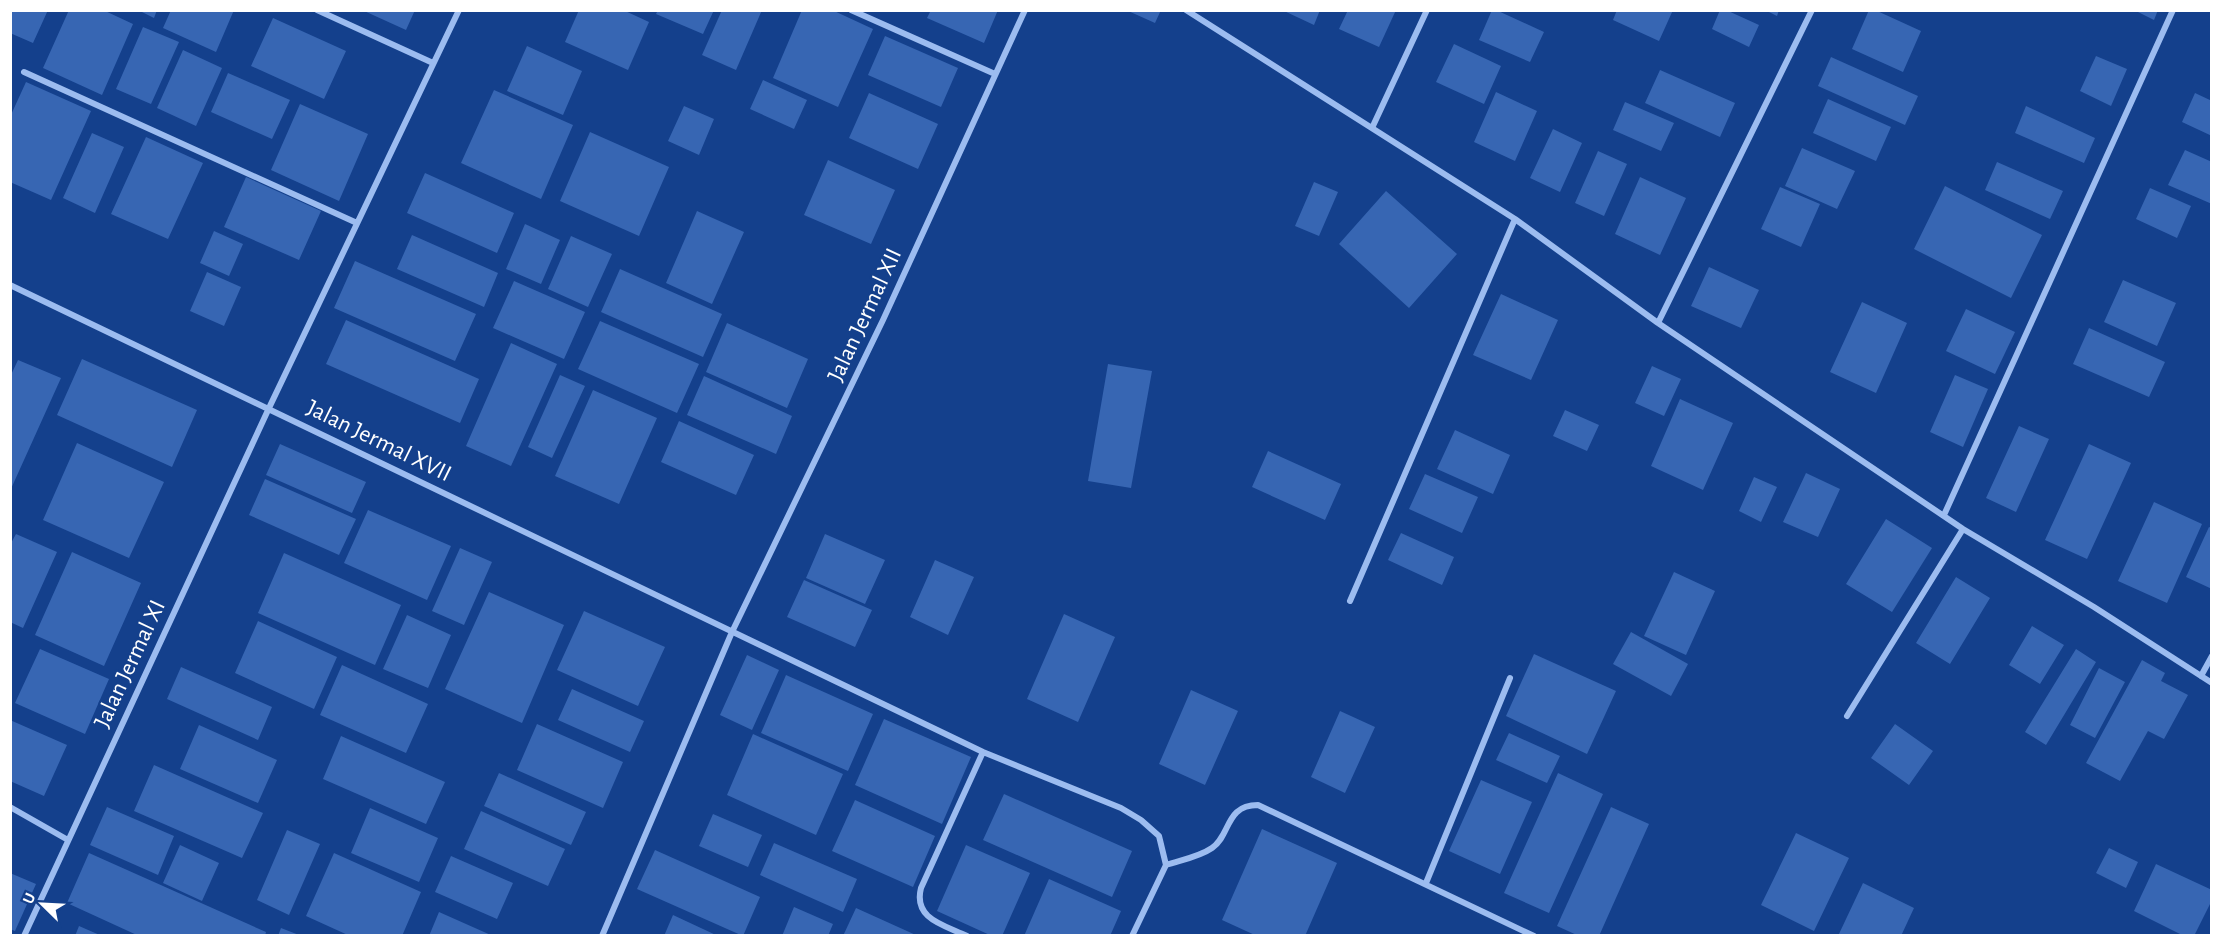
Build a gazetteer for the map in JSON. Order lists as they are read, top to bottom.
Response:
{
  "streets": {
    "street": ["Jalan Jermal XII", "Jalan Jermal XVII", "Jalan Jermal XI"]
  },
  "crossings": [
    ["Jalan Jermal XII", "Jalan Jermal XVII"],
    ["Jalan Jermal XVII", "Jalan Jermal XI"]
  ],
  "north": "top left"
}
